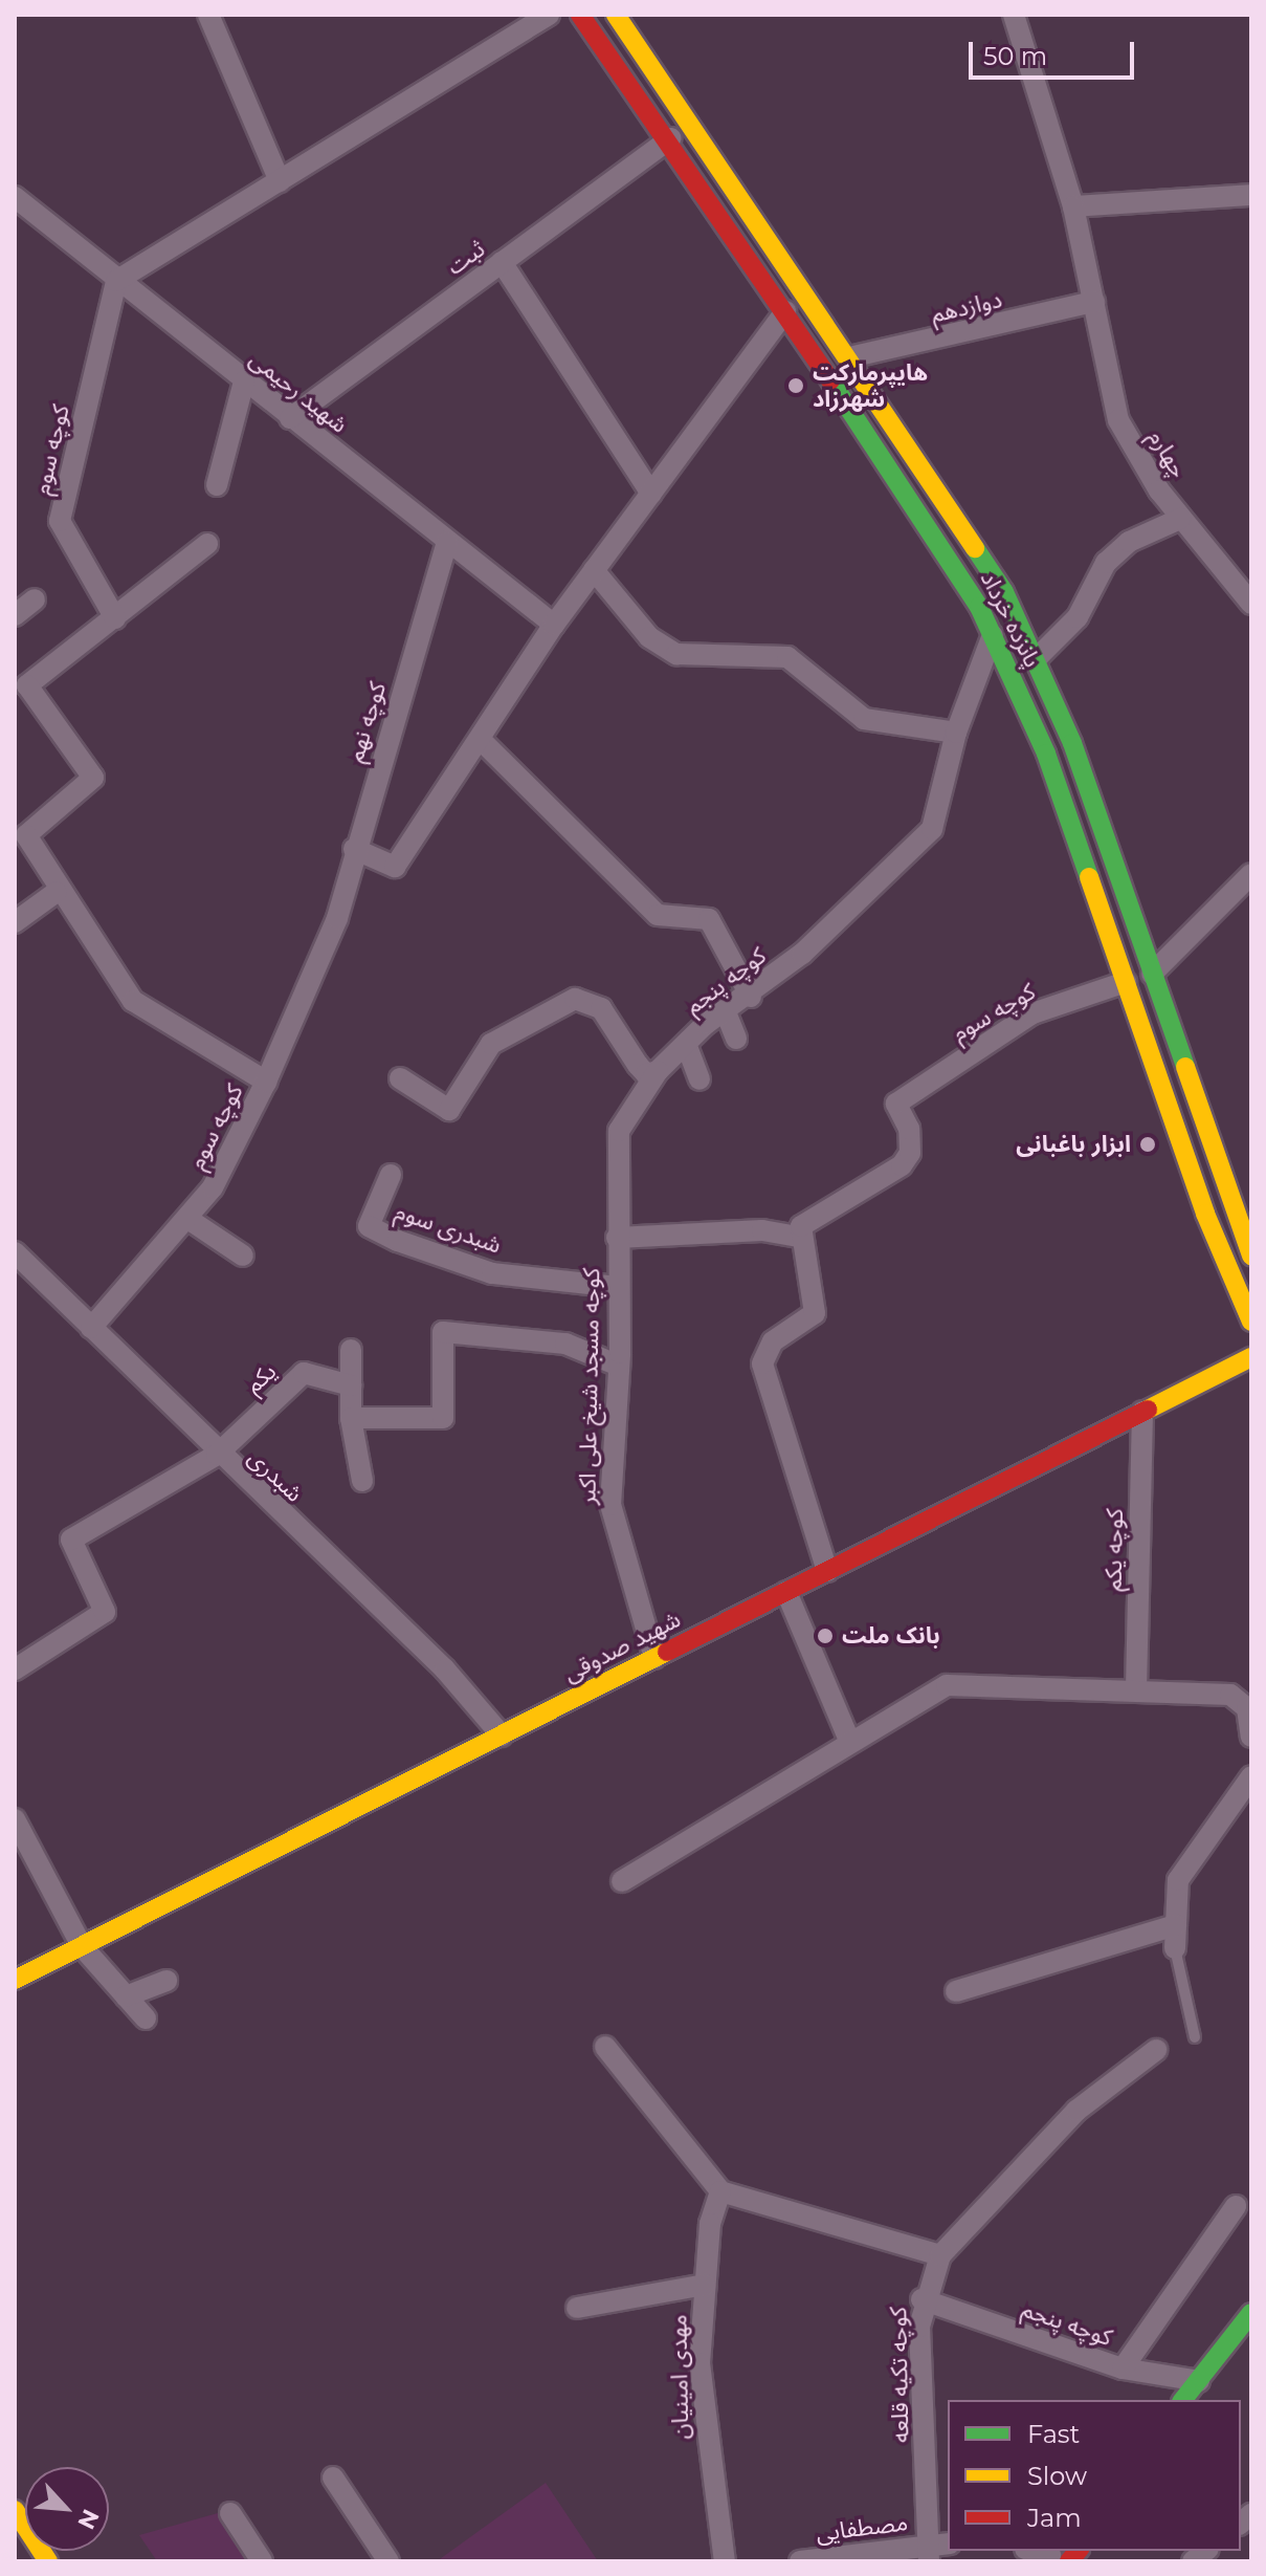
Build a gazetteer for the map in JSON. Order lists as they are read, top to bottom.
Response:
{
  "streets": {
    "main road": ["پانزده خرداد", "شهید صدوقی"],
    "street": [
      "ثبت",
      "دوازدهم",
      "شهید رحیمی",
      "کوچه سوم",
      "چهارم",
      "کوچه نهم",
      "کوچه پنجم",
      "شبدری سوم",
      "یکم",
      "کوچه مسجد شیخ علی اکبر",
      "شبدری",
      "کوچه یکم",
      "کوچه تکیه قلعه",
      "مهدی امینیان",
      "مصطفایی"
    ]
  },
  "crossings": [
    ["ثبت", "شهید رحیمی"],
    ["ثبت", "پانزده خرداد"],
    ["دوازدهم", "چهارم"],
    ["دوازدهم", "پانزده خرداد"],
    ["شهید رحیمی", "کوچه سوم"],
    ["شهید رحیمی", "کوچه نهم"],
    ["کوچه سوم", "پانزده خرداد"],
    ["کوچه سوم", "کوچه نهم"],
    ["کوچه سوم", "شبدری"],
    ["پانزده خرداد", "کوچه پنجم"],
    ["کوچه پنجم", "کوچه مسجد شیخ علی اکبر"],
    ["کوچه پنجم", "کوچه تکیه قلعه"],
    ["شبدری سوم", "کوچه مسجد شیخ علی اکبر"],
    ["یکم", "شبدری"],
    ["کوچه مسجد شیخ علی اکبر", "شهید صدوقی"],
    ["شبدری", "شهید صدوقی"],
    ["کوچه یکم", "شهید صدوقی"],
    ["کوچه تکیه قلعه", "مصطفایی"]
  ],
  "places": ["هایپرمارکت شهرزاد", "ابزار باغبانی", "بانک ملت"],
  "legend": ["Fast", "Slow", "Jam"],
  "scale_bar": "50 m",
  "north": "bottom right"
}
